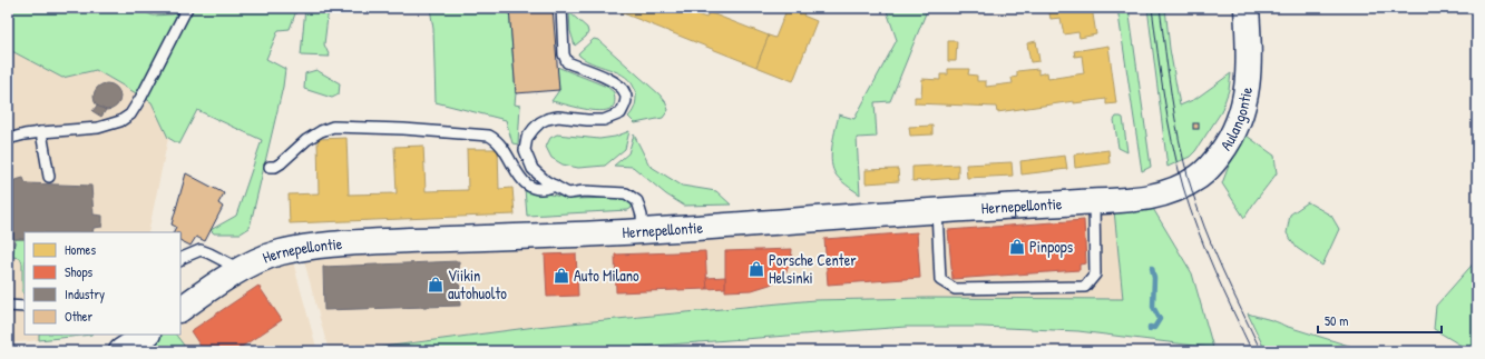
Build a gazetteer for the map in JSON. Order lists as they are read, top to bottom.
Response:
{
  "streets": {
    "street": ["Aulangontie", "Hernepellontie"]
  },
  "crossings": [
    ["Aulangontie", "Hernepellontie"]
  ],
  "places": {
    "shop": [
      "Pinpops",
      "Porsche Center Helsinki",
      "Auto Milano",
      "Viikin autohuolto"
    ]
  },
  "legend": [
    "Homes",
    "Shops",
    "Industry",
    "Other"
  ],
  "scale_bar": "50 m"
}
